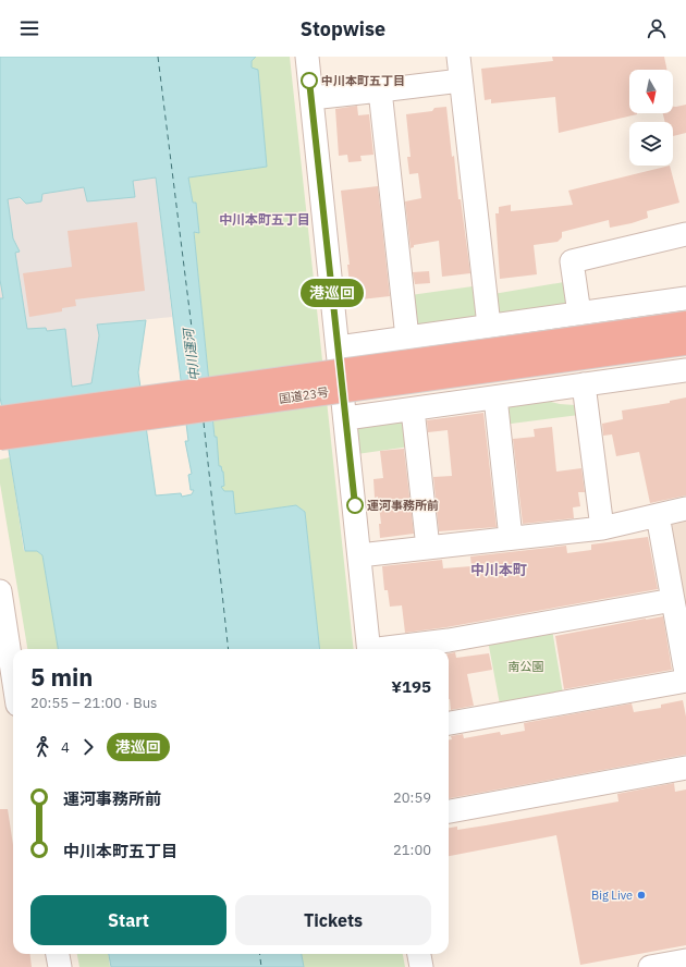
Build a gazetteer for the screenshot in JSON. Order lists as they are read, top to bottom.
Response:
{
  "streets": {
    "highway": ["国道23号"]
  },
  "districts": ["中川本町五丁目", "中川本町"],
  "water": ["中川運河"],
  "parks": ["南公園"],
  "places": ["中川本町五丁目", "運河事務所前", "Big Live"],
  "lines": ["bus line 港巡回"],
  "north": "bottom",
  "page": {
    "header": "Stopwise",
    "on_map": "港巡回",
    "heading": ["5 min", "20:55 – 21:00 · Bus", "¥195"],
    "legs": ["4", "港巡回"],
    "list": [
      {
        "name": "運河事務所前",
        "value": "20:59"
      },
      {
        "name": "中川本町五丁目",
        "value": "21:00"
      }
    ],
    "buttons": ["Start", "Tickets"]
  }
}
